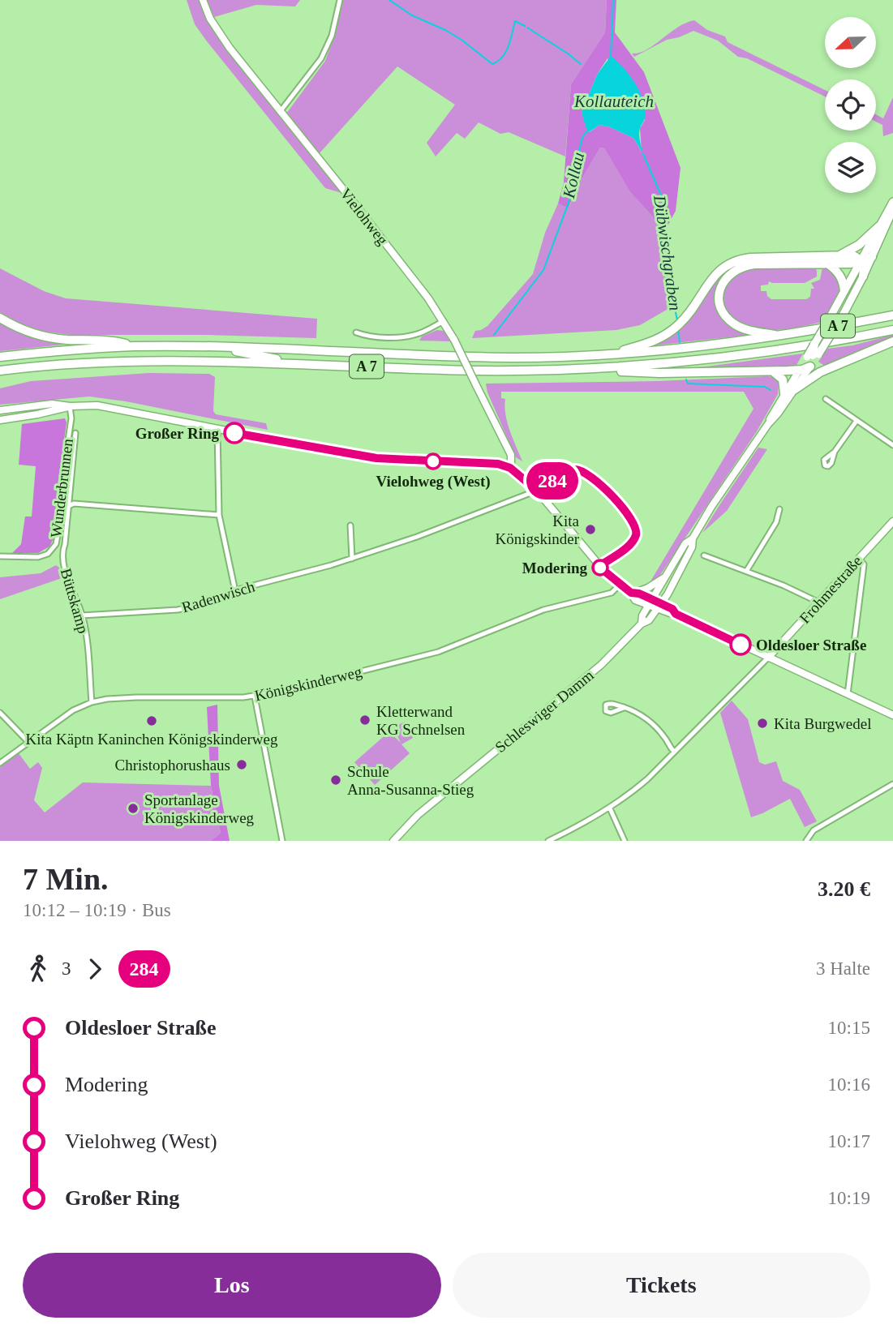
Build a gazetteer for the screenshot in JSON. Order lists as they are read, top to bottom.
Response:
{
  "streets": {
    "highway": ["A 7"],
    "main road": ["Vielohweg", "Frohmestraße", "Schleswiger Damm"],
    "street": [
      "Wunderbrunnen",
      "Radenwisch",
      "Büttskamp",
      "Königskinderweg"
    ]
  },
  "crossings": [
    ["A 7", "Schleswiger Damm"],
    ["Radenwisch", "Büttskamp"],
    ["Büttskamp", "Königskinderweg"]
  ],
  "water": ["Kollauteich", "Kollau", "Dübwischgraben"],
  "places": [
    "Großer Ring",
    "Vielohweg (West)",
    "Kita Königskinder",
    "Modering",
    "Oldesloer Straße",
    "Kletterwand KG Schnelsen",
    "Kita Käptn Kaninchen Königskinderweg",
    "Kita Burgwedel",
    "Christophorushaus",
    "Schule Anna-Susanna-Stieg",
    "Sportanlage Königskinderweg"
  ],
  "lines": ["bus line 284"],
  "north": "left",
  "page": {
    "on_map": "284",
    "heading": ["7 Min.", "10:12 – 10:19 · Bus", "3.20 €"],
    "legs": ["3", "284", "3 Halte"],
    "list": [
      {
        "name": "Oldesloer Straße",
        "value": "10:15"
      },
      {
        "name": "Modering",
        "value": "10:16"
      },
      {
        "name": "Vielohweg (West)",
        "value": "10:17"
      },
      {
        "name": "Großer Ring",
        "value": "10:19"
      }
    ],
    "buttons": ["Los", "Tickets"]
  }
}
